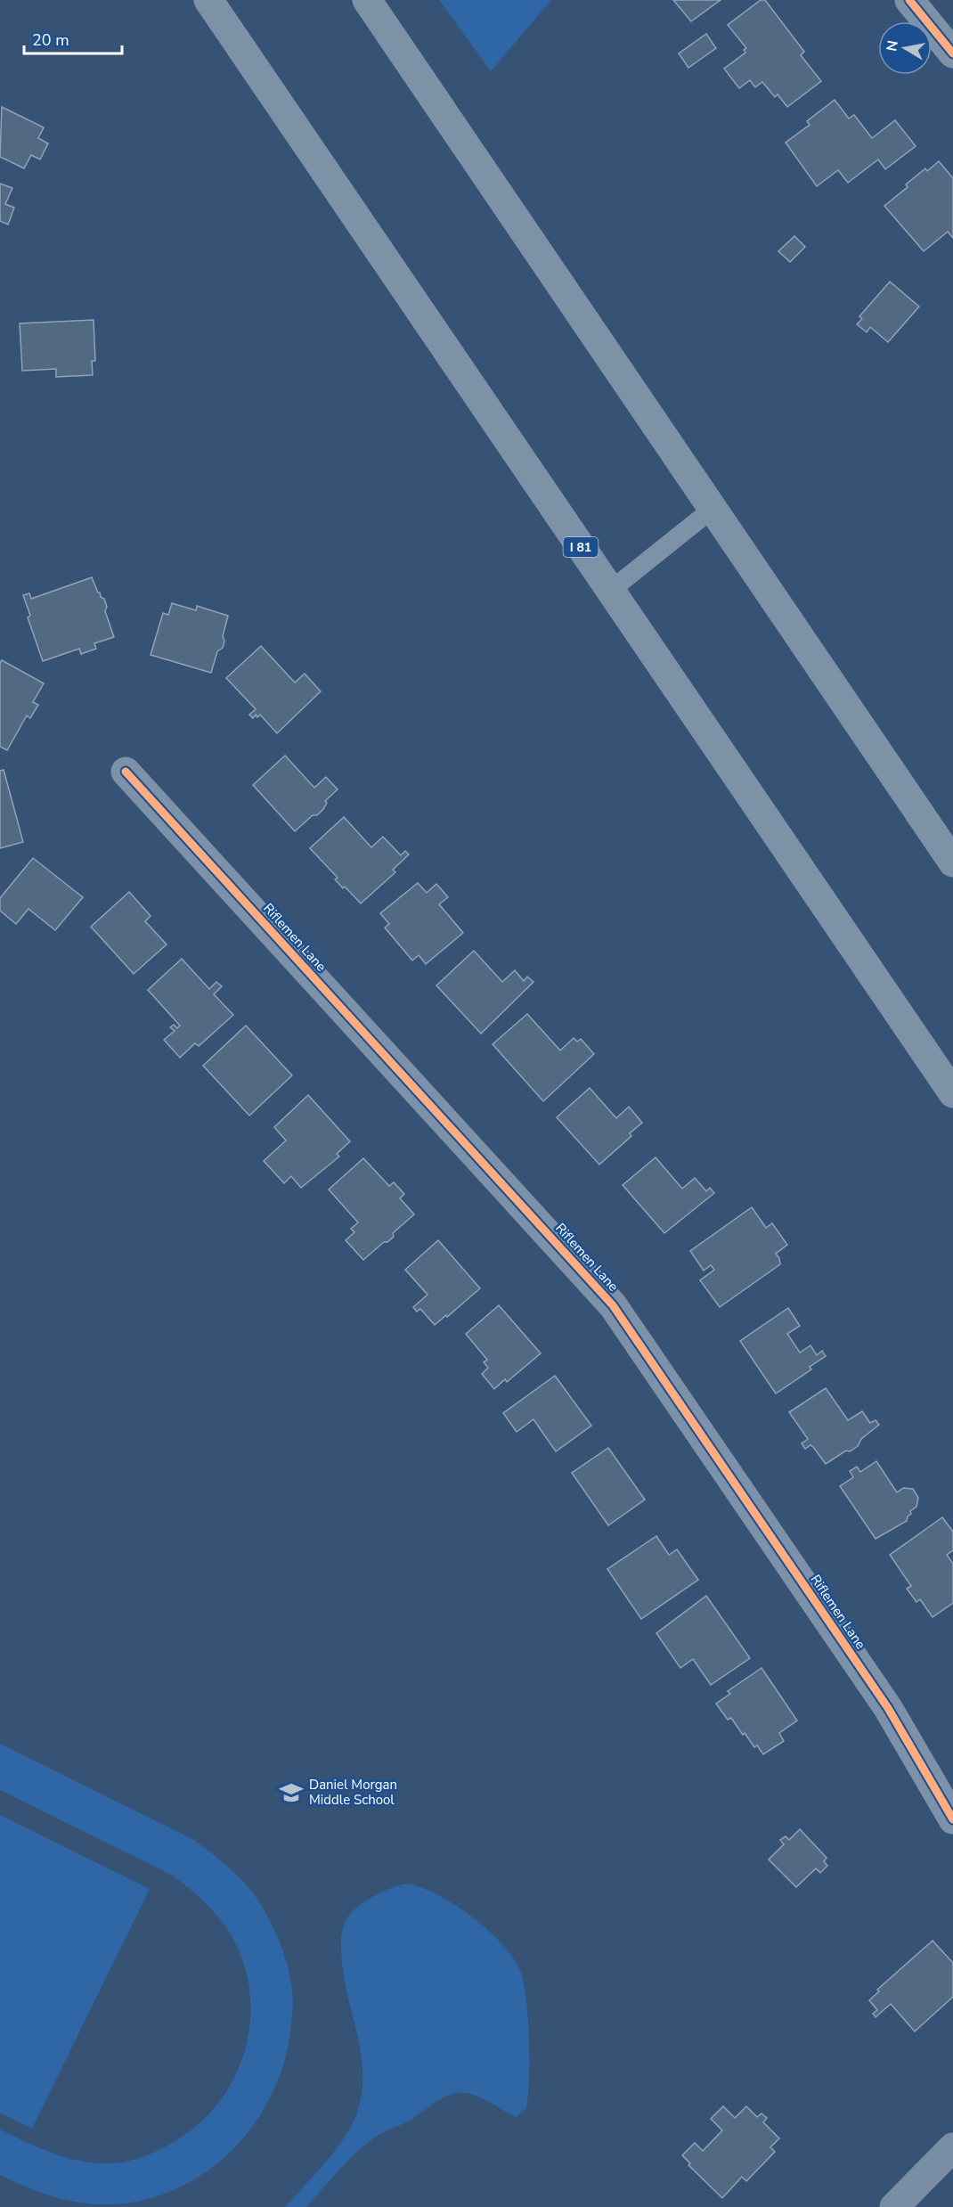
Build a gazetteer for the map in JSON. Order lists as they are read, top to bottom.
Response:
{
  "streets": {
    "highway": ["I 81"],
    "street": ["Riflemen Lane"]
  },
  "places": {
    "school or university": ["Daniel Morgan Middle School"]
  },
  "scale_bar": "20 m",
  "north": "left"
}
